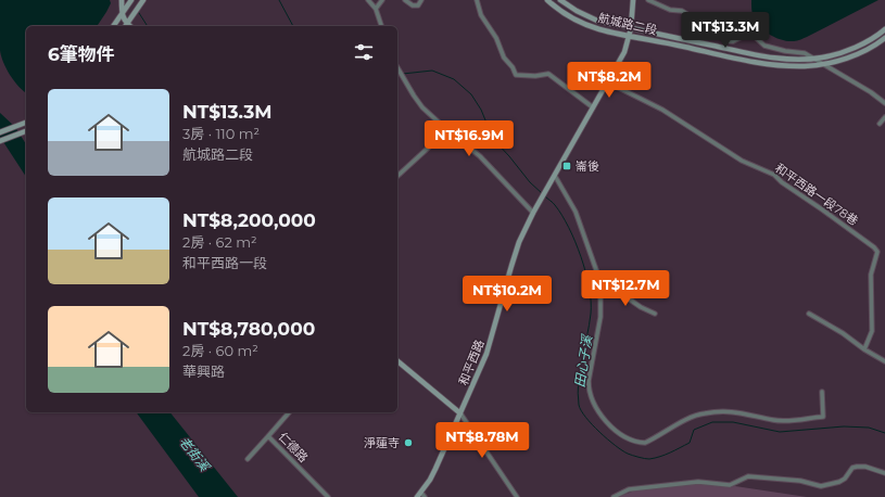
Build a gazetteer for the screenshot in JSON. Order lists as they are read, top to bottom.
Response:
{
  "streets": {
    "street": [
      "航城路二段",
      "和平西路一段78巷",
      "和平西路",
      "仁德路"
    ]
  },
  "crossings": [
    ["航城路二段", "和平西路"],
    ["和平西路一段78巷", "和平西路"]
  ],
  "water": ["田心子溪", "老街溪"],
  "places": {
    "transit": ["崙後"],
    "other": ["淨蓮寺"]
  },
  "page": {
    "price": [
      "NT$13.3M",
      "NT$8.2M",
      "NT$16.9M",
      "NT$12.7M",
      "NT$10.2M",
      "NT$8.78M"
    ],
    "heading": "6筆物件",
    "list": [
      {
        "name": "NT$13.3M",
        "note": "3房 · 110 m² · 航城路二段"
      },
      {
        "name": "NT$8,200,000",
        "note": "2房 · 62 m² · 和平西路一段"
      },
      {
        "name": "NT$8,780,000",
        "note": "2房 · 60 m² · 華興路"
      }
    ]
  }
}
